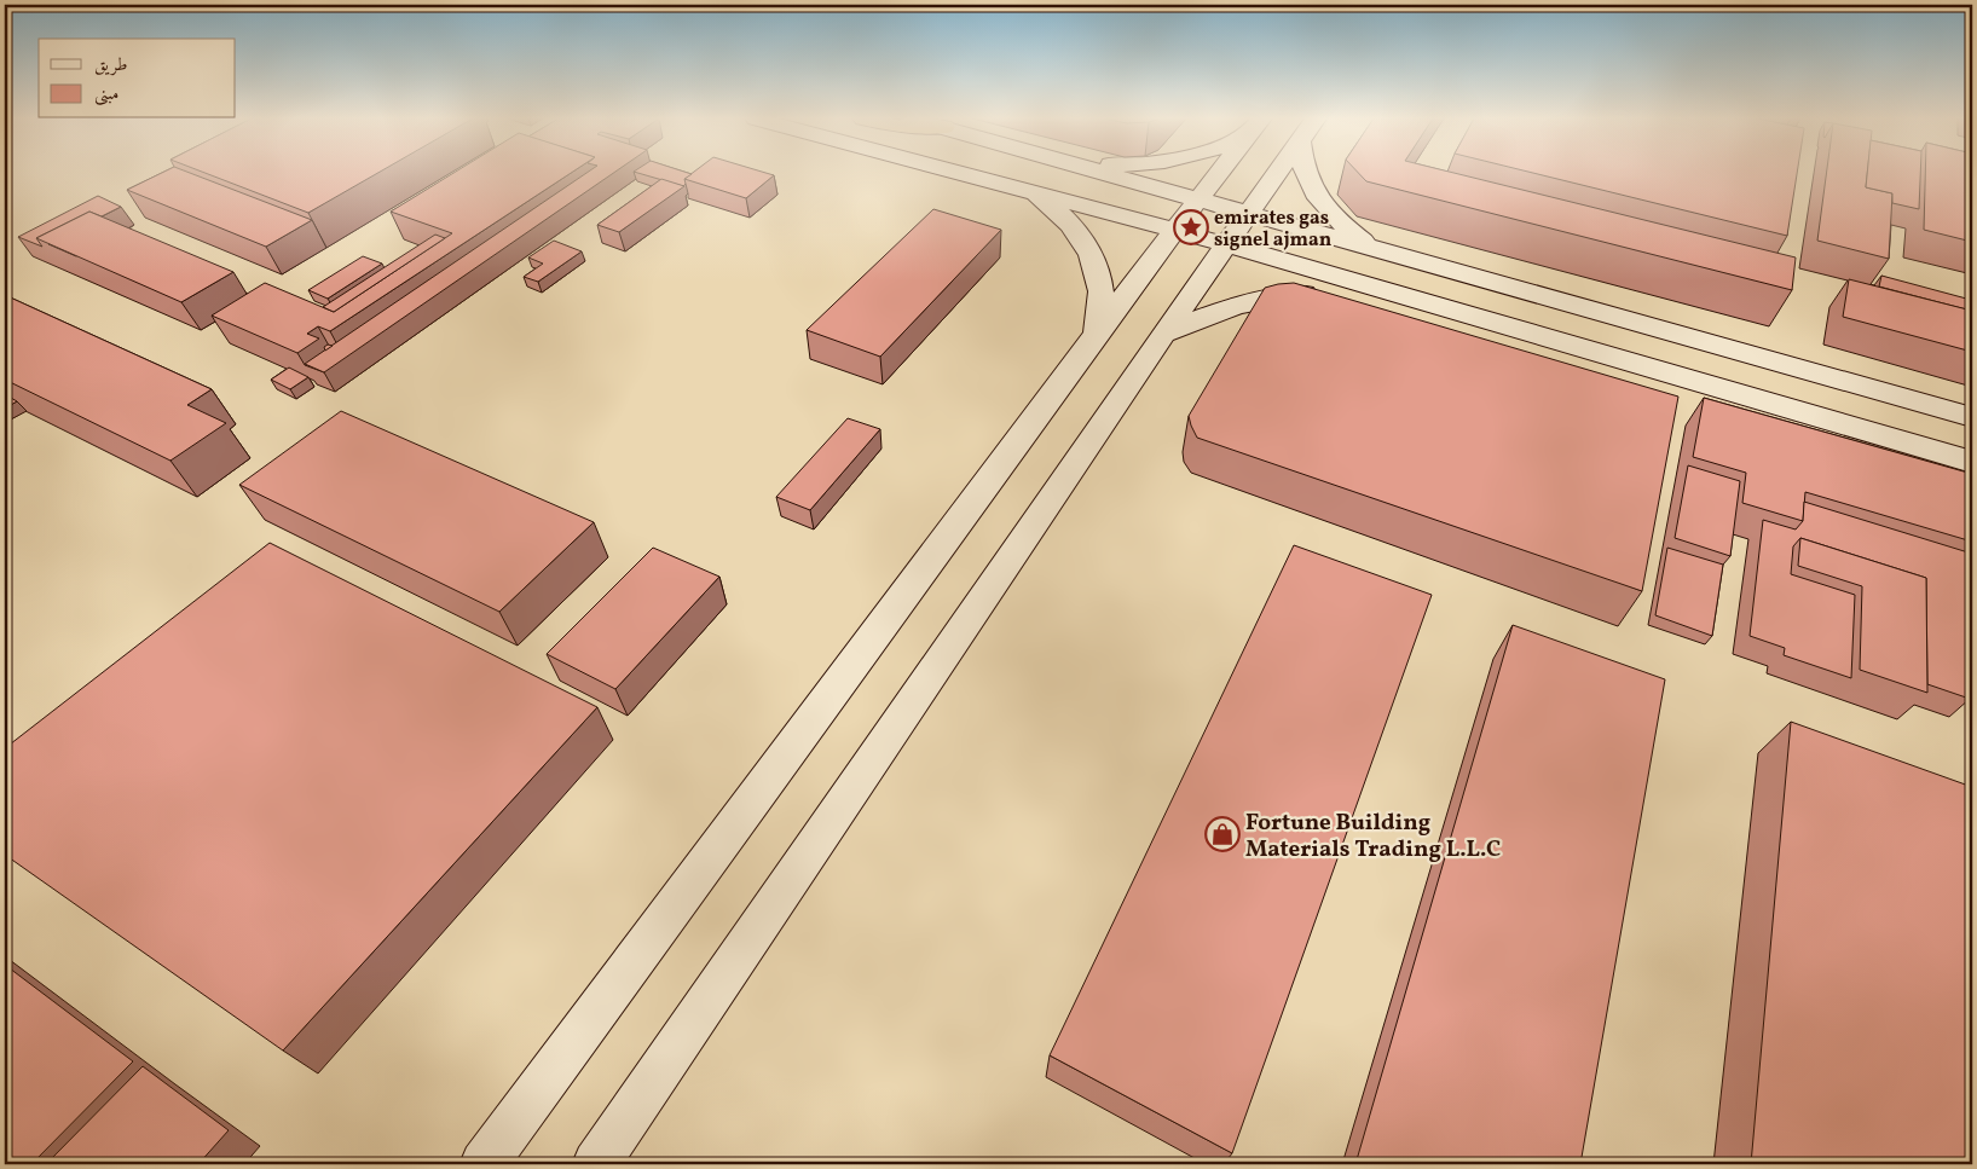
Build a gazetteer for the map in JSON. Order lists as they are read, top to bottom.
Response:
{
  "places": {
    "place": ["emirates gas signel ajman"],
    "shop": ["Fortune Building Materials Trading L.L.C"]
  },
  "legend": ["طريق", "مبنى"]
}
